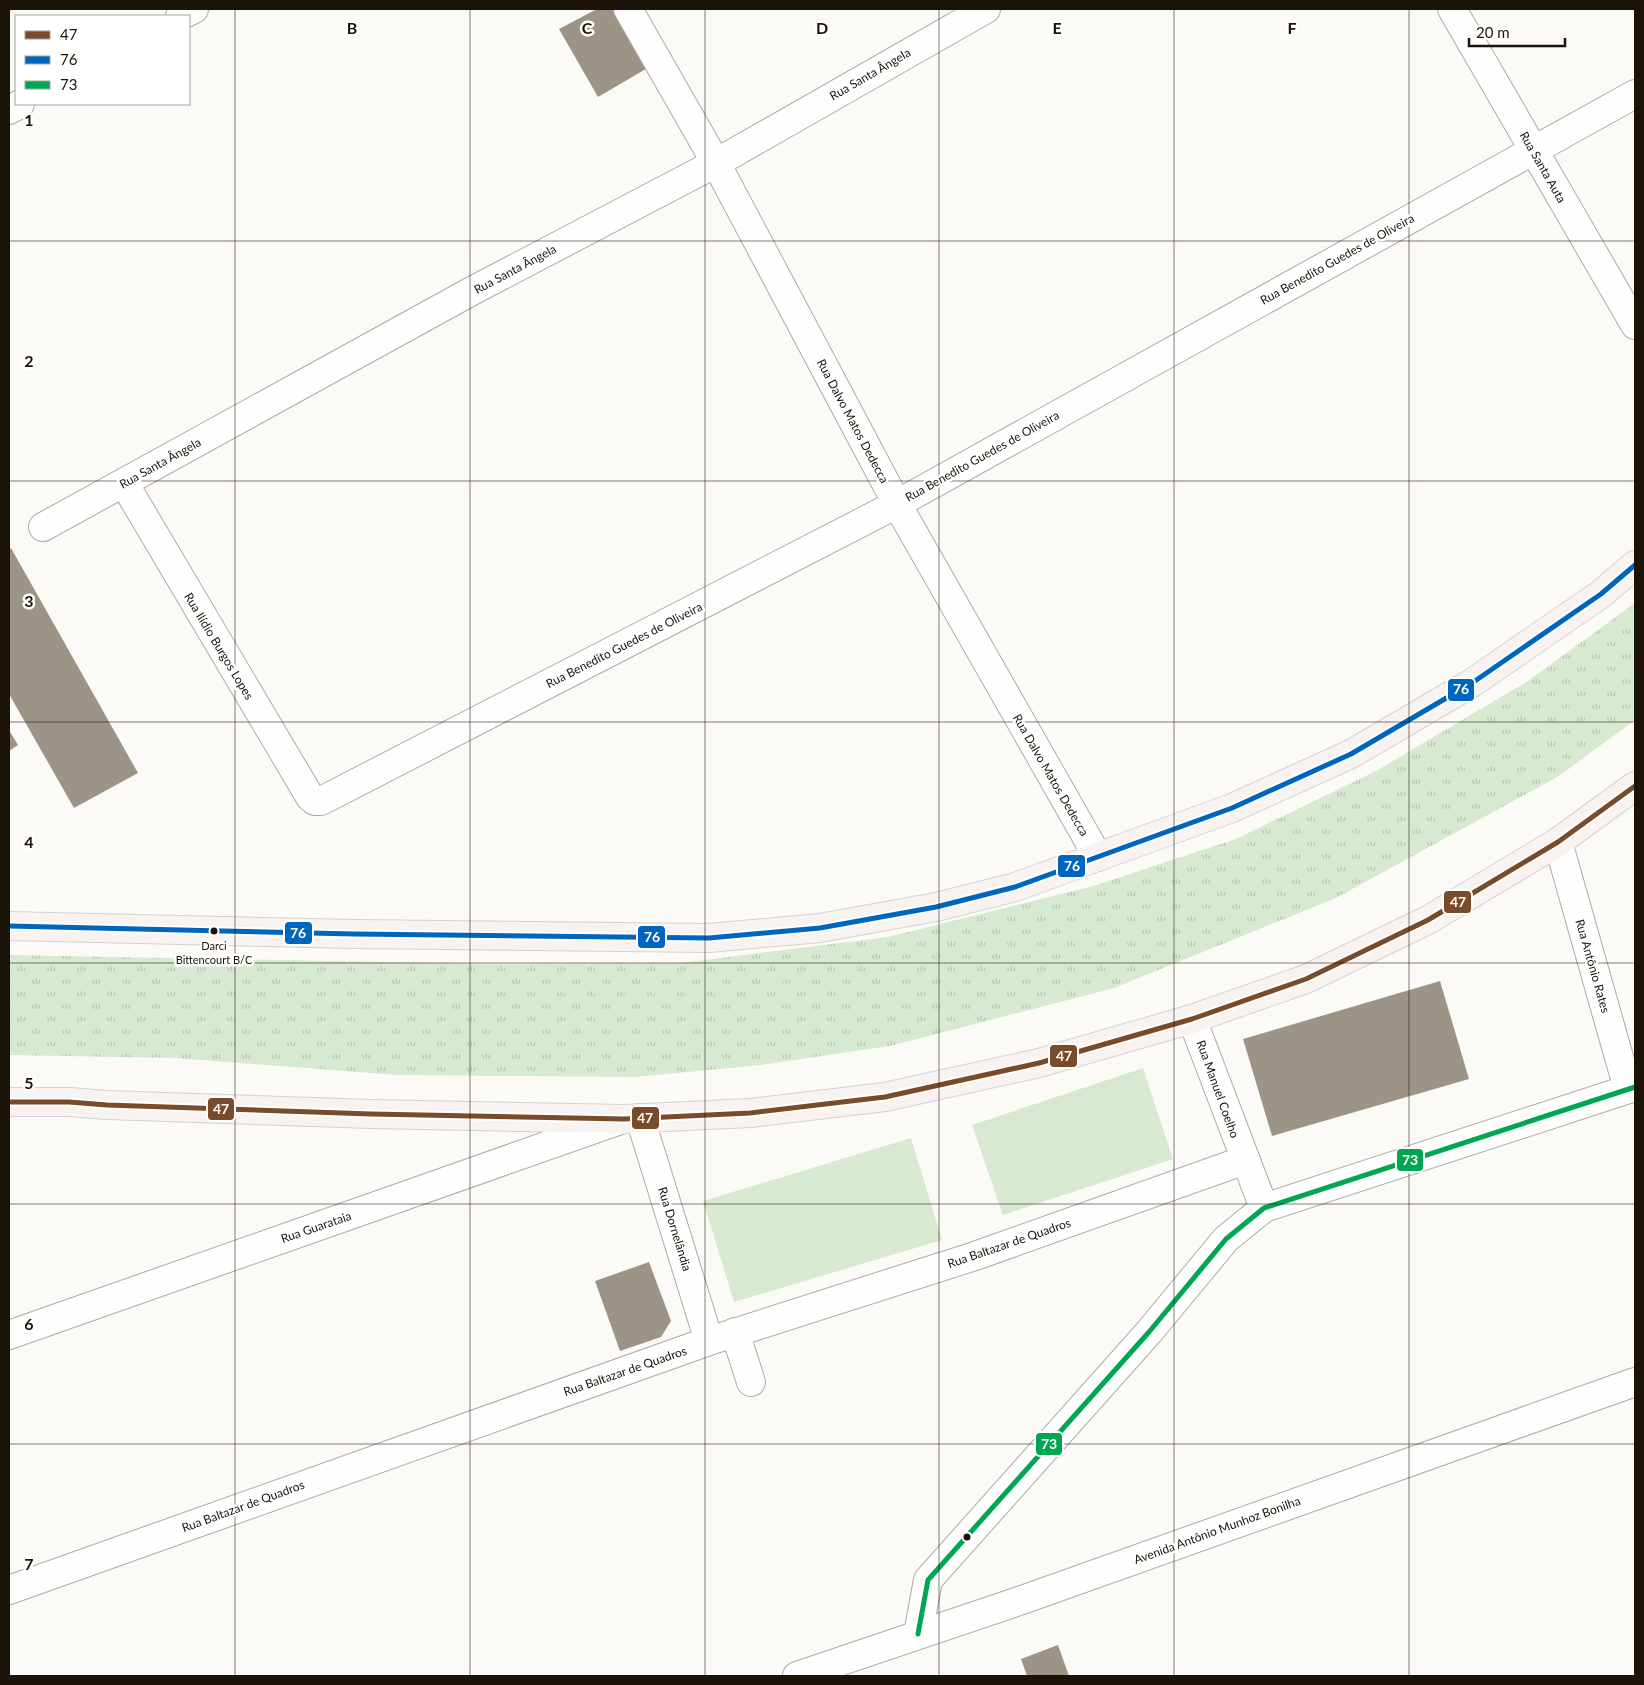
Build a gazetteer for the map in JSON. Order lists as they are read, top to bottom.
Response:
{
  "streets": {
    "street": [
      "Rua Santa Ângela",
      "Rua Santa Auta",
      "Rua Benedito Guedes de Oliveira",
      "Rua Dalvo Matos Dedecca",
      "Rua Ilídio Burgos Lopes",
      "Rua Antônio Rates",
      "Rua Manuel Coelho",
      "Rua Guarataia",
      "Rua Dornelândia",
      "Rua Baltazar de Quadros",
      "Avenida Antônio Munhoz Bonilha"
    ]
  },
  "crossings": [
    ["Rua Santa Ângela", "Rua Dalvo Matos Dedecca"],
    ["Rua Santa Ângela", "Rua Ilídio Burgos Lopes"],
    ["Rua Santa Auta", "Rua Benedito Guedes de Oliveira"],
    ["Rua Benedito Guedes de Oliveira", "Rua Dalvo Matos Dedecca"],
    ["Rua Benedito Guedes de Oliveira", "Rua Ilídio Burgos Lopes"],
    ["Rua Manuel Coelho", "Rua Baltazar de Quadros"],
    ["Rua Guarataia", "Rua Dornelândia"],
    ["Rua Dornelândia", "Rua Baltazar de Quadros"]
  ],
  "places": ["Darci Bittencourt B/C"],
  "lines": ["transit line 76", "transit line 47", "transit line 73"],
  "legend": ["47", "76", "73"],
  "scale_bar": "20 m",
  "grid": {
    "columns": [
      "B",
      "C",
      "D",
      "E",
      "F"
    ],
    "rows": [
      "1",
      "2",
      "3",
      "4",
      "5",
      "6",
      "7"
    ]
  }
}
